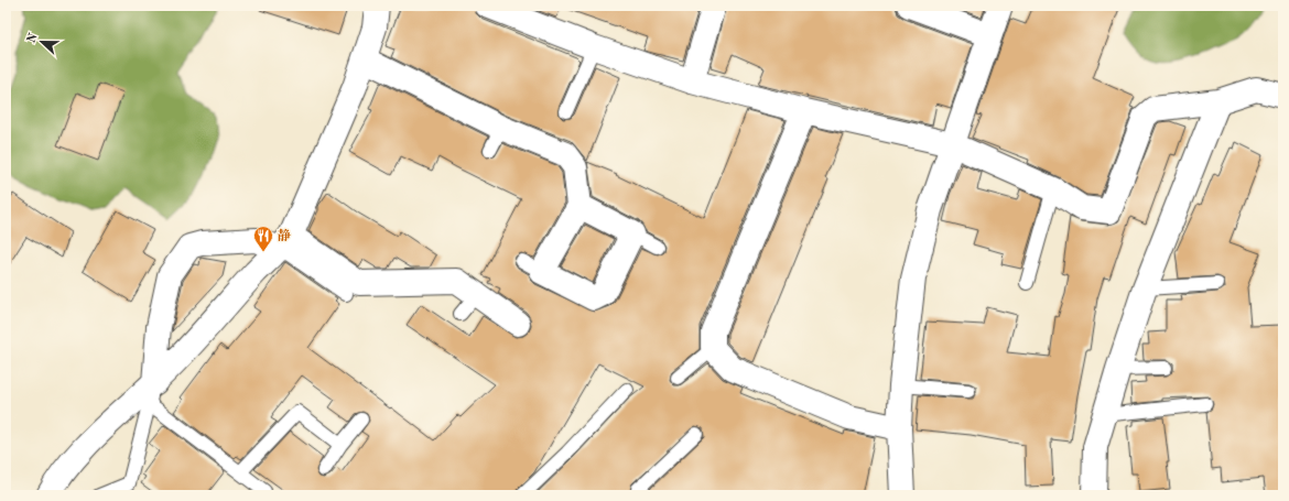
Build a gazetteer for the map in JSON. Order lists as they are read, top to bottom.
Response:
{
  "places": {
    "restaurant": ["静"]
  },
  "north": "left"
}
